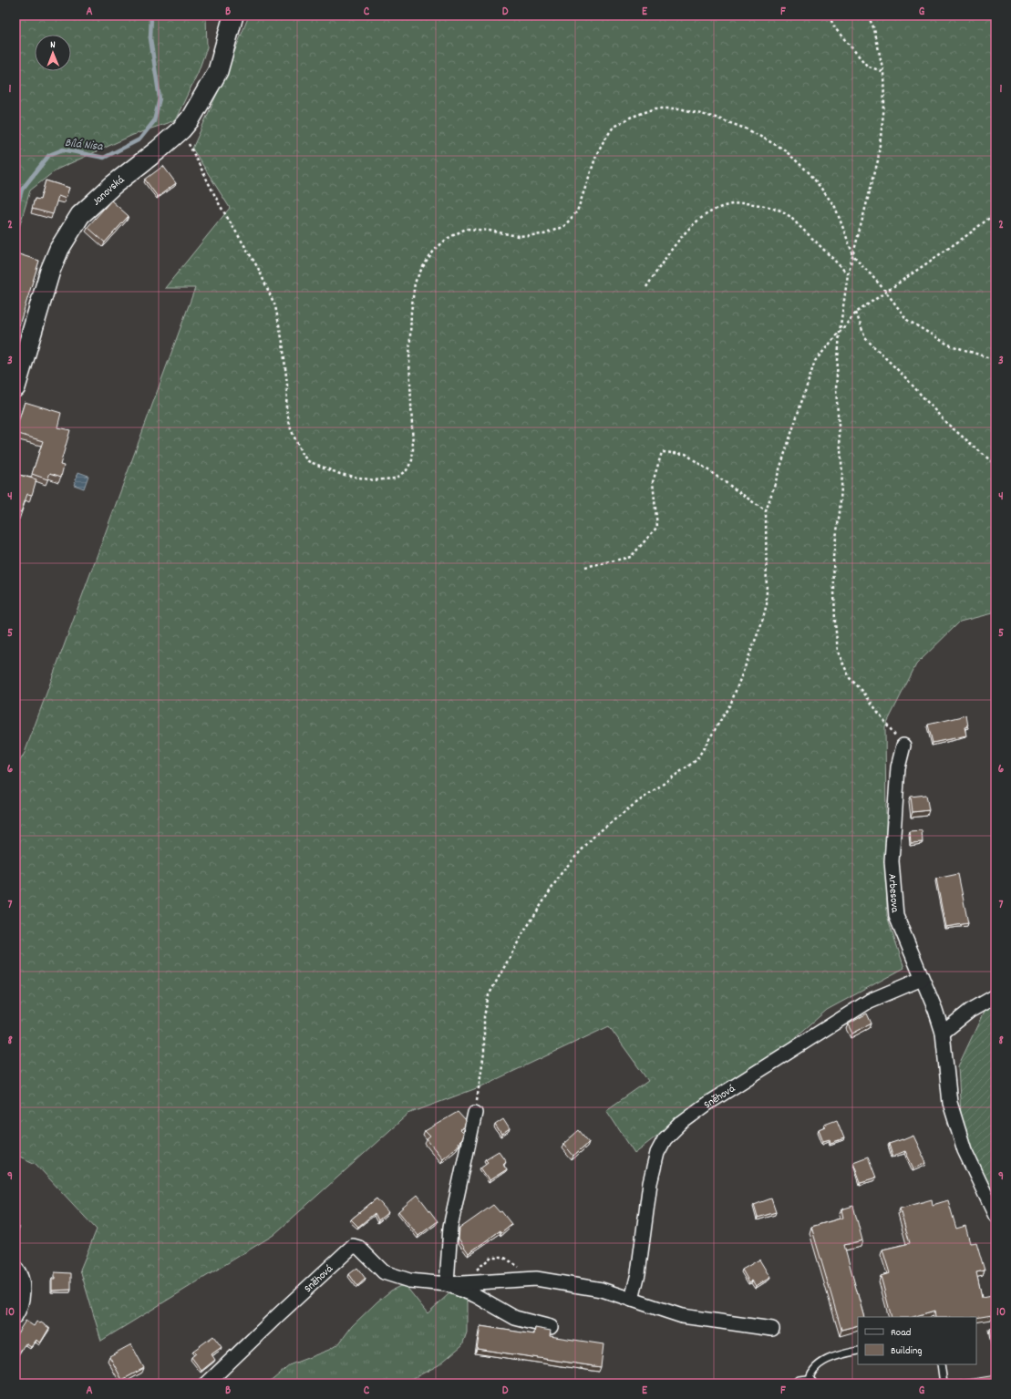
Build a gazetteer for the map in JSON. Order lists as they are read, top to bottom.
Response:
{
  "streets": {
    "street": ["Janovská", "Arbesova", "Sněhová"]
  },
  "crossings": [
    ["Arbesova", "Sněhová"]
  ],
  "water": ["Bílá Nisa"],
  "legend": ["Road", "Building"],
  "north": "top",
  "grid": {
    "columns": [
      "A",
      "B",
      "C",
      "D",
      "E",
      "F",
      "G"
    ],
    "rows": [
      "1",
      "2",
      "3",
      "4",
      "5",
      "6",
      "7",
      "8",
      "9",
      "10"
    ]
  }
}
